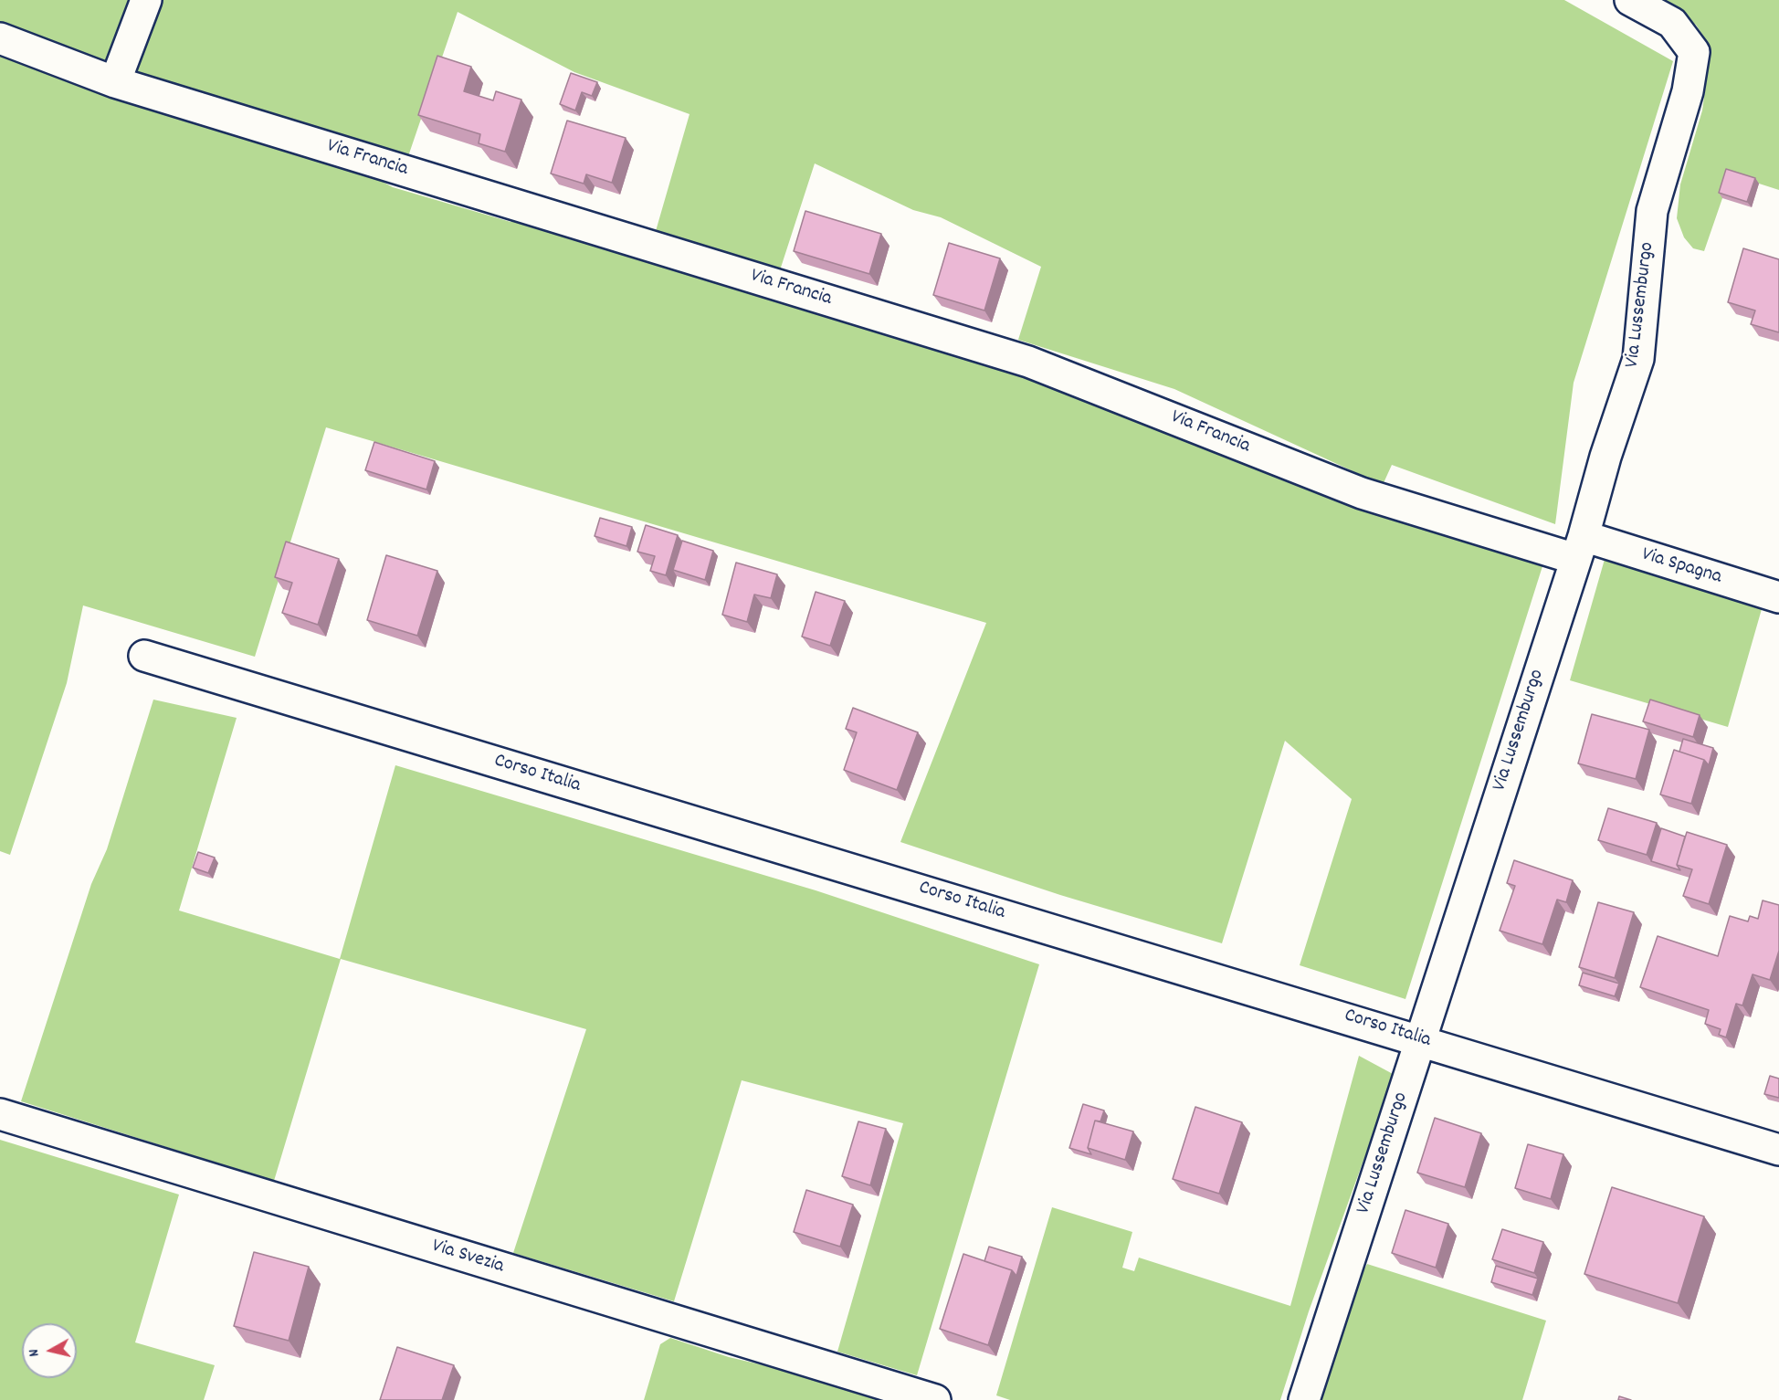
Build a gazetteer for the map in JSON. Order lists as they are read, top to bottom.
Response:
{
  "streets": {
    "street": [
      "Via Francia",
      "Via Lussemburgo",
      "Via Spagna",
      "Corso Italia",
      "Via Svezia"
    ]
  },
  "crossings": [
    ["Via Francia", "Via Lussemburgo"],
    ["Via Francia", "Via Spagna"],
    ["Via Lussemburgo", "Via Spagna"],
    ["Via Lussemburgo", "Corso Italia"]
  ],
  "north": "left"
}
